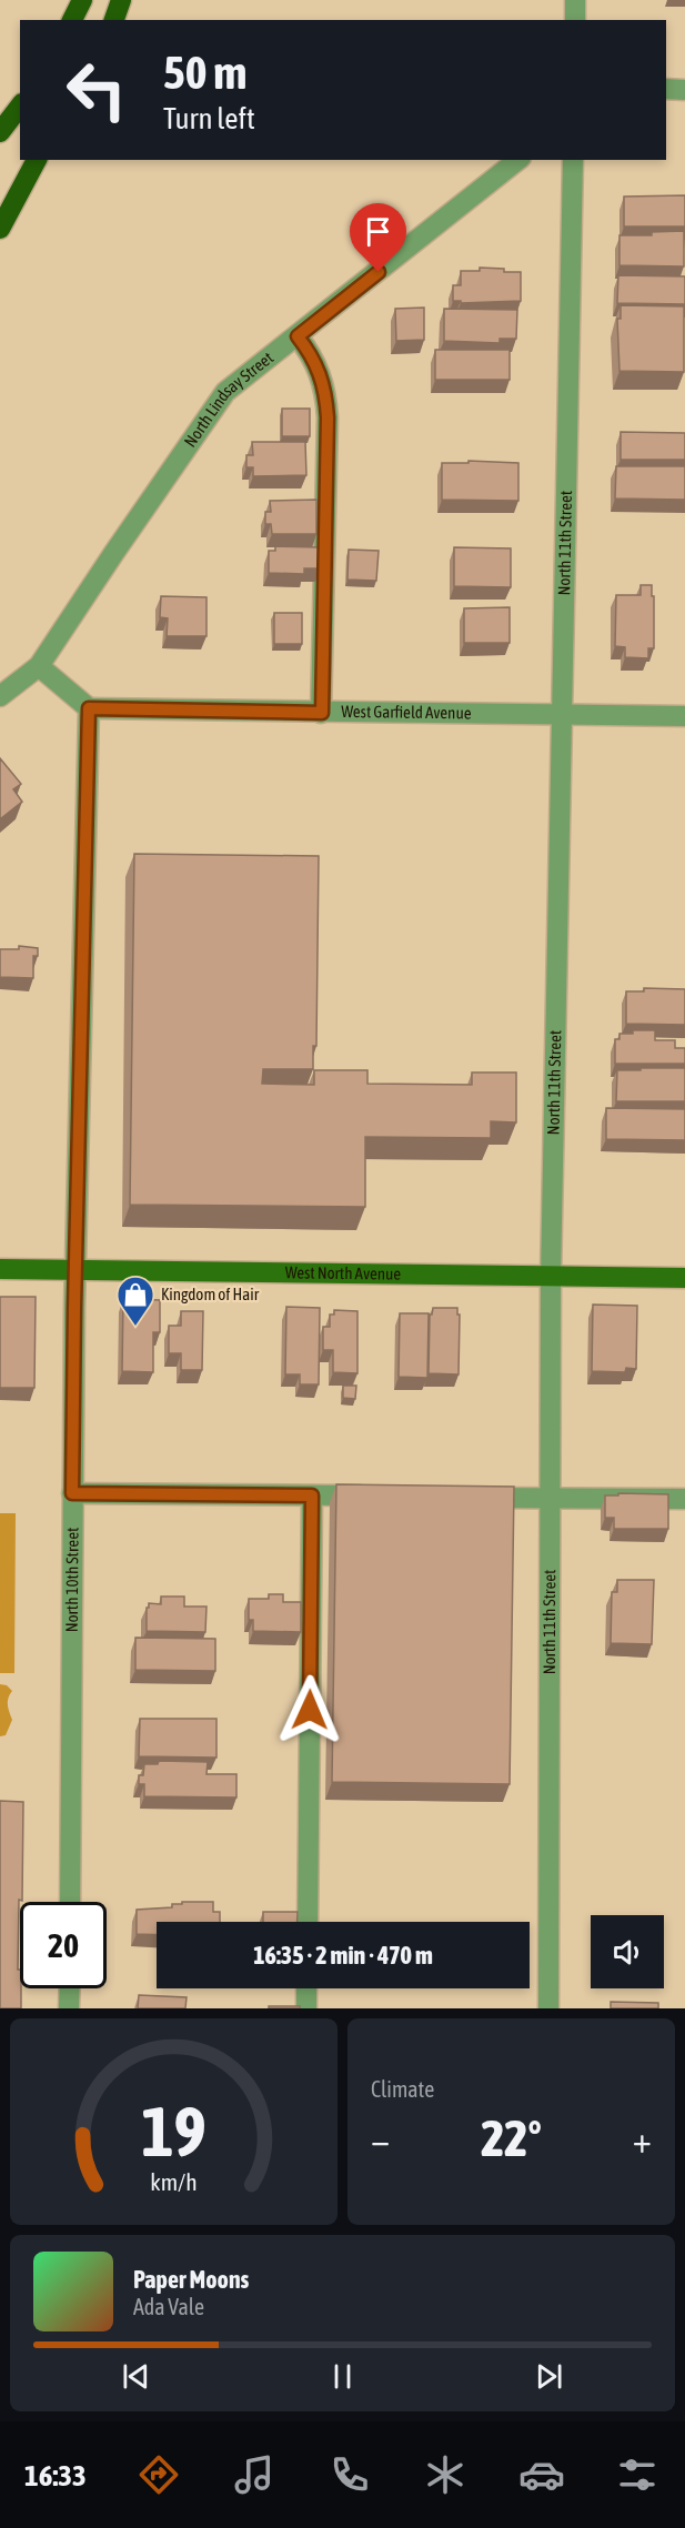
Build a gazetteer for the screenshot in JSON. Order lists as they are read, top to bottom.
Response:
{
  "streets": {
    "main road": ["West North Avenue"],
    "street": [
      "North Lindsay Street",
      "North 11th Street",
      "West Garfield Avenue",
      "North 10th Street"
    ]
  },
  "crossings": [
    ["North 11th Street", "West Garfield Avenue"],
    ["North 11th Street", "West North Avenue"],
    ["West Garfield Avenue", "North 10th Street"],
    ["West North Avenue", "North 10th Street"]
  ],
  "places": {
    "shop": ["Kingdom of Hair"]
  },
  "page": {
    "turn": ["50 m", "Turn left"],
    "limit": "20",
    "trip": "16:35 · 2 min · 470 m",
    "tile": "Climate",
    "heat": ["−", "22°", "+"],
    "song": ["Paper Moons", "Ada Vale"],
    "tabs": "16:33",
    "gauge": ["19", "km/h"]
  }
}
